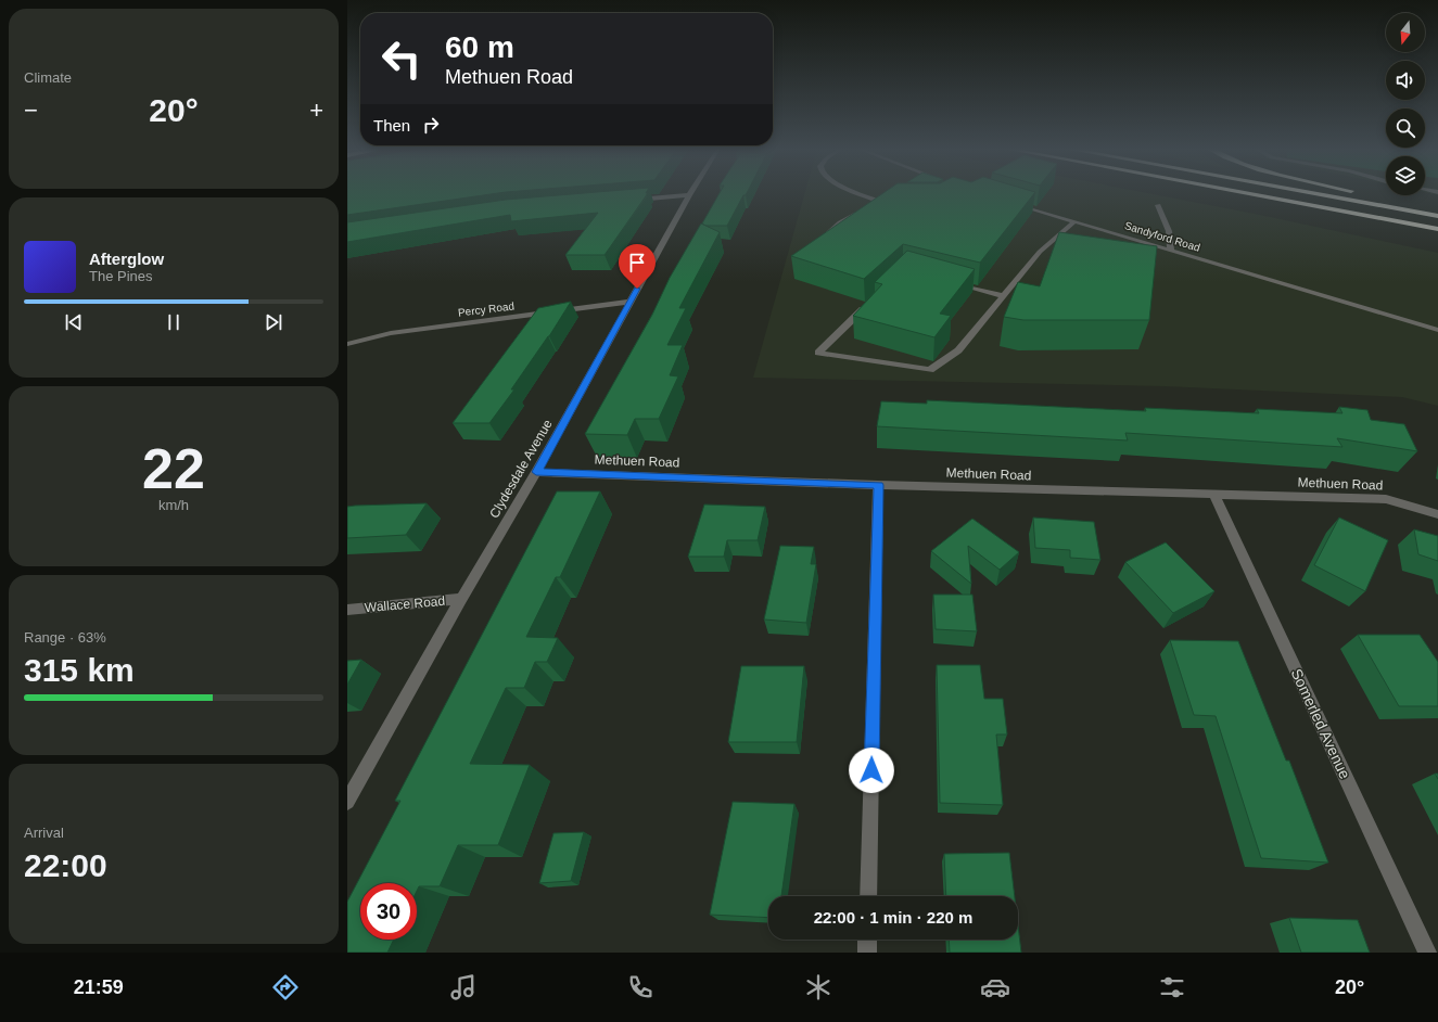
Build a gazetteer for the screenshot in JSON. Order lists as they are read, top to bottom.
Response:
{
  "streets": {
    "street": [
      "Sandyford Road",
      "Percy Road",
      "Methuen Road",
      "Clydesdale Avenue",
      "Wallace Road",
      "Somerled Avenue"
    ]
  },
  "crossings": [
    ["Percy Road", "Clydesdale Avenue"],
    ["Methuen Road", "Clydesdale Avenue"],
    ["Methuen Road", "Somerled Avenue"],
    ["Clydesdale Avenue", "Wallace Road"]
  ],
  "north": "bottom",
  "page": {
    "tile": [
      "Climate",
      ["22", "km/h"],
      ["Range · 63%", "315 km"],
      ["Arrival", "22:00"]
    ],
    "turn": ["60 m", "Methuen Road"],
    "heat": ["−", "20°", "+"],
    "then": "Then",
    "song": ["Afterglow", "The Pines"],
    "limit": "30",
    "trip": "22:00 · 1 min · 220 m",
    "tabs": ["21:59", "20°"]
  }
}
